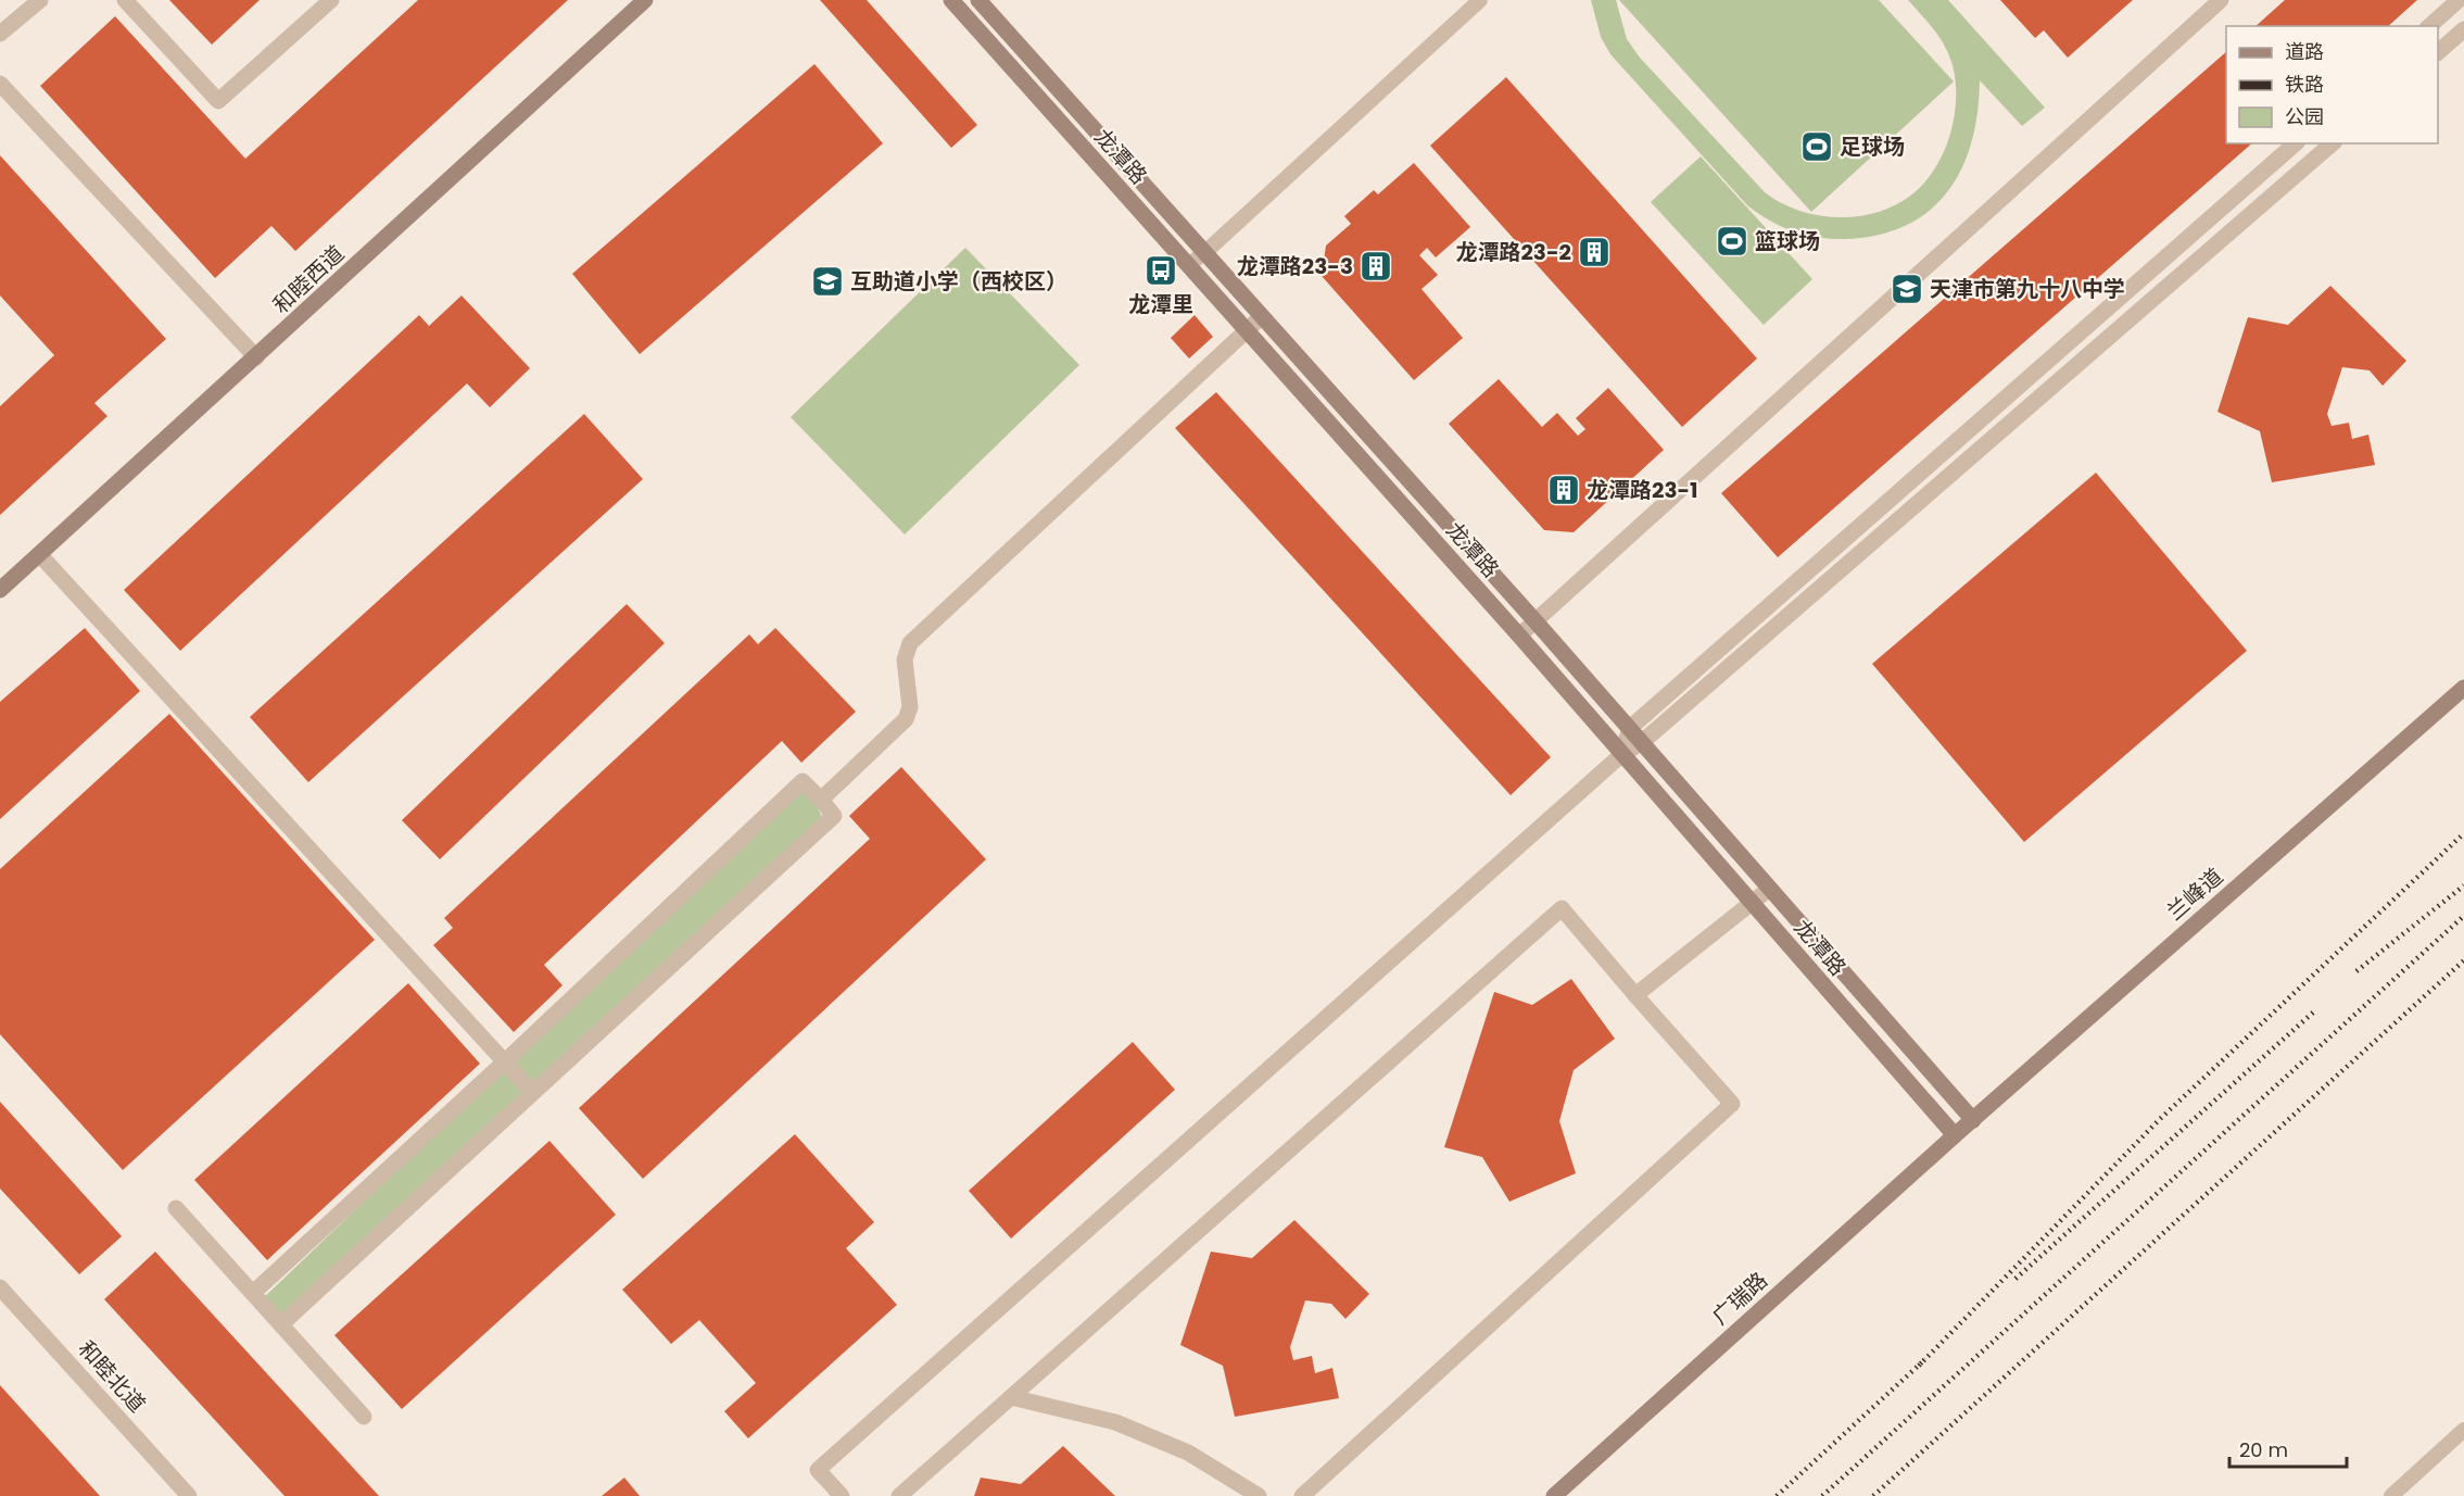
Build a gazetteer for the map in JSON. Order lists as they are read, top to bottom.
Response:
{
  "streets": {
    "street": [
      "龙潭路",
      "和睦西道",
      "兰峰道",
      "广瑞路",
      "和睦北道"
    ]
  },
  "crossings": [
    ["龙潭路", "兰峰道"],
    ["龙潭路", "广瑞路"],
    ["兰峰道", "广瑞路"]
  ],
  "places": {
    "sports": ["足球场", "篮球场"],
    "building": ["龙潭路23-2", "龙潭路23-3", "龙潭路23-1"],
    "bus stop": ["龙潭里"],
    "school or university": ["互助道小学（西校区）", "天津市第九十八中学"]
  },
  "legend": ["道路", "铁路", "公园"],
  "scale_bar": "20 m"
}
